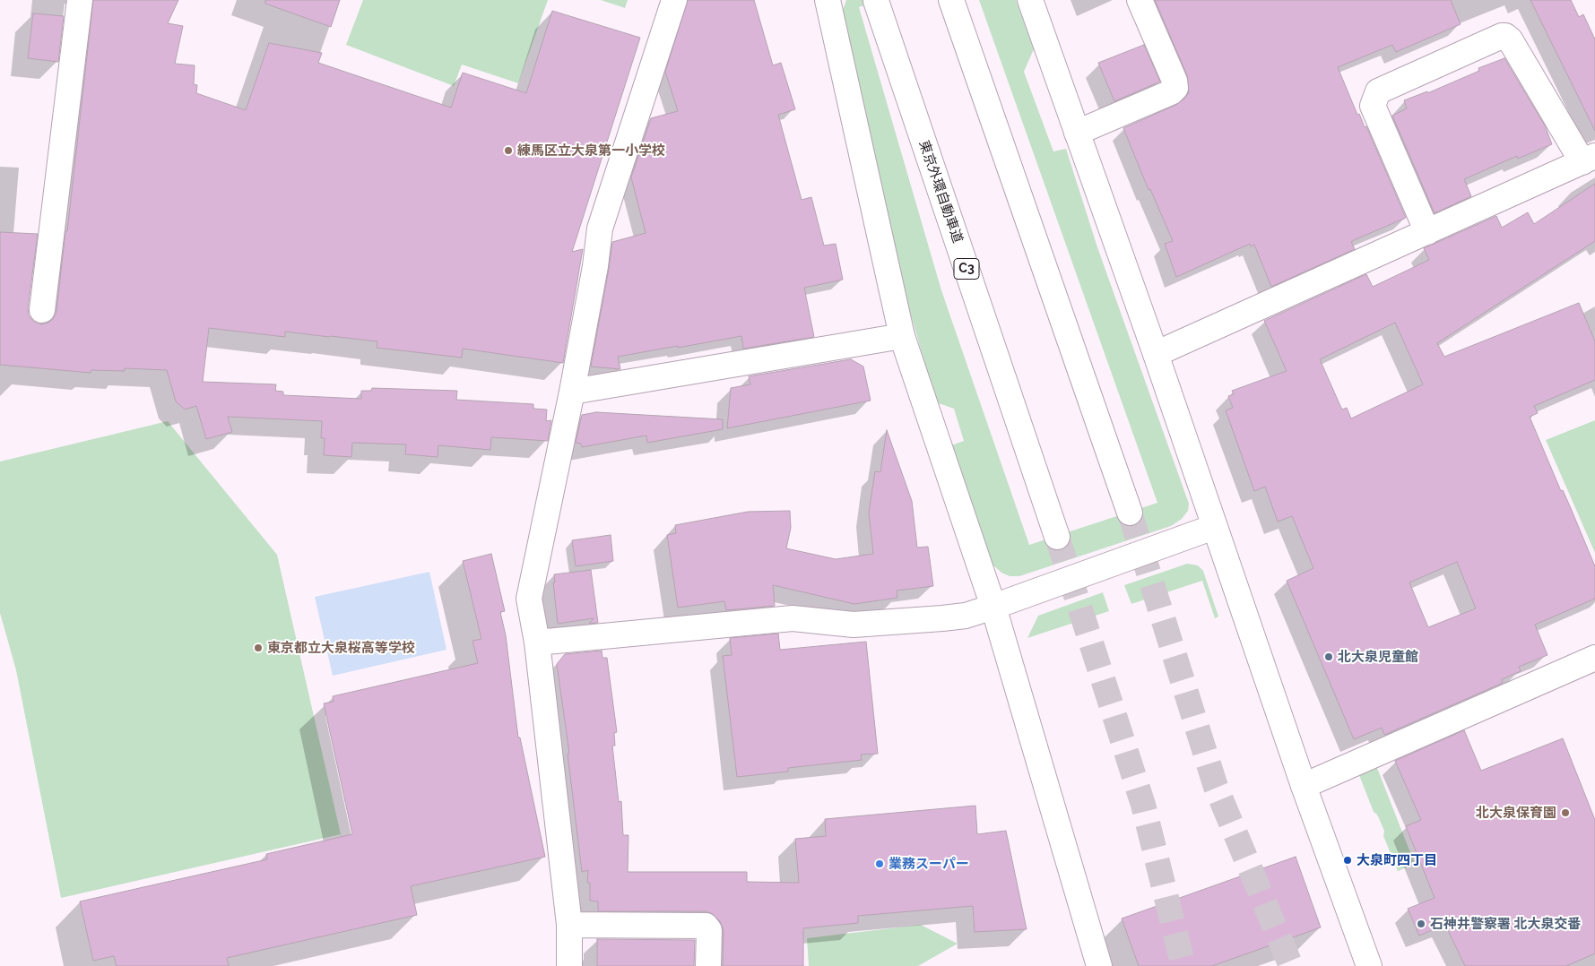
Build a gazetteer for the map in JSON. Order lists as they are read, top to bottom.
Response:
{
  "streets": {
    "main road": ["東京外環自動車道", "C3"]
  },
  "places": [
    "練馬区立大泉第一小学校",
    "東京都立大泉桜高等学校",
    "北大泉児童館",
    "北大泉保育園",
    "大泉町四丁目",
    "業務スーパー",
    "石神井警察署 北大泉交番"
  ]
}
